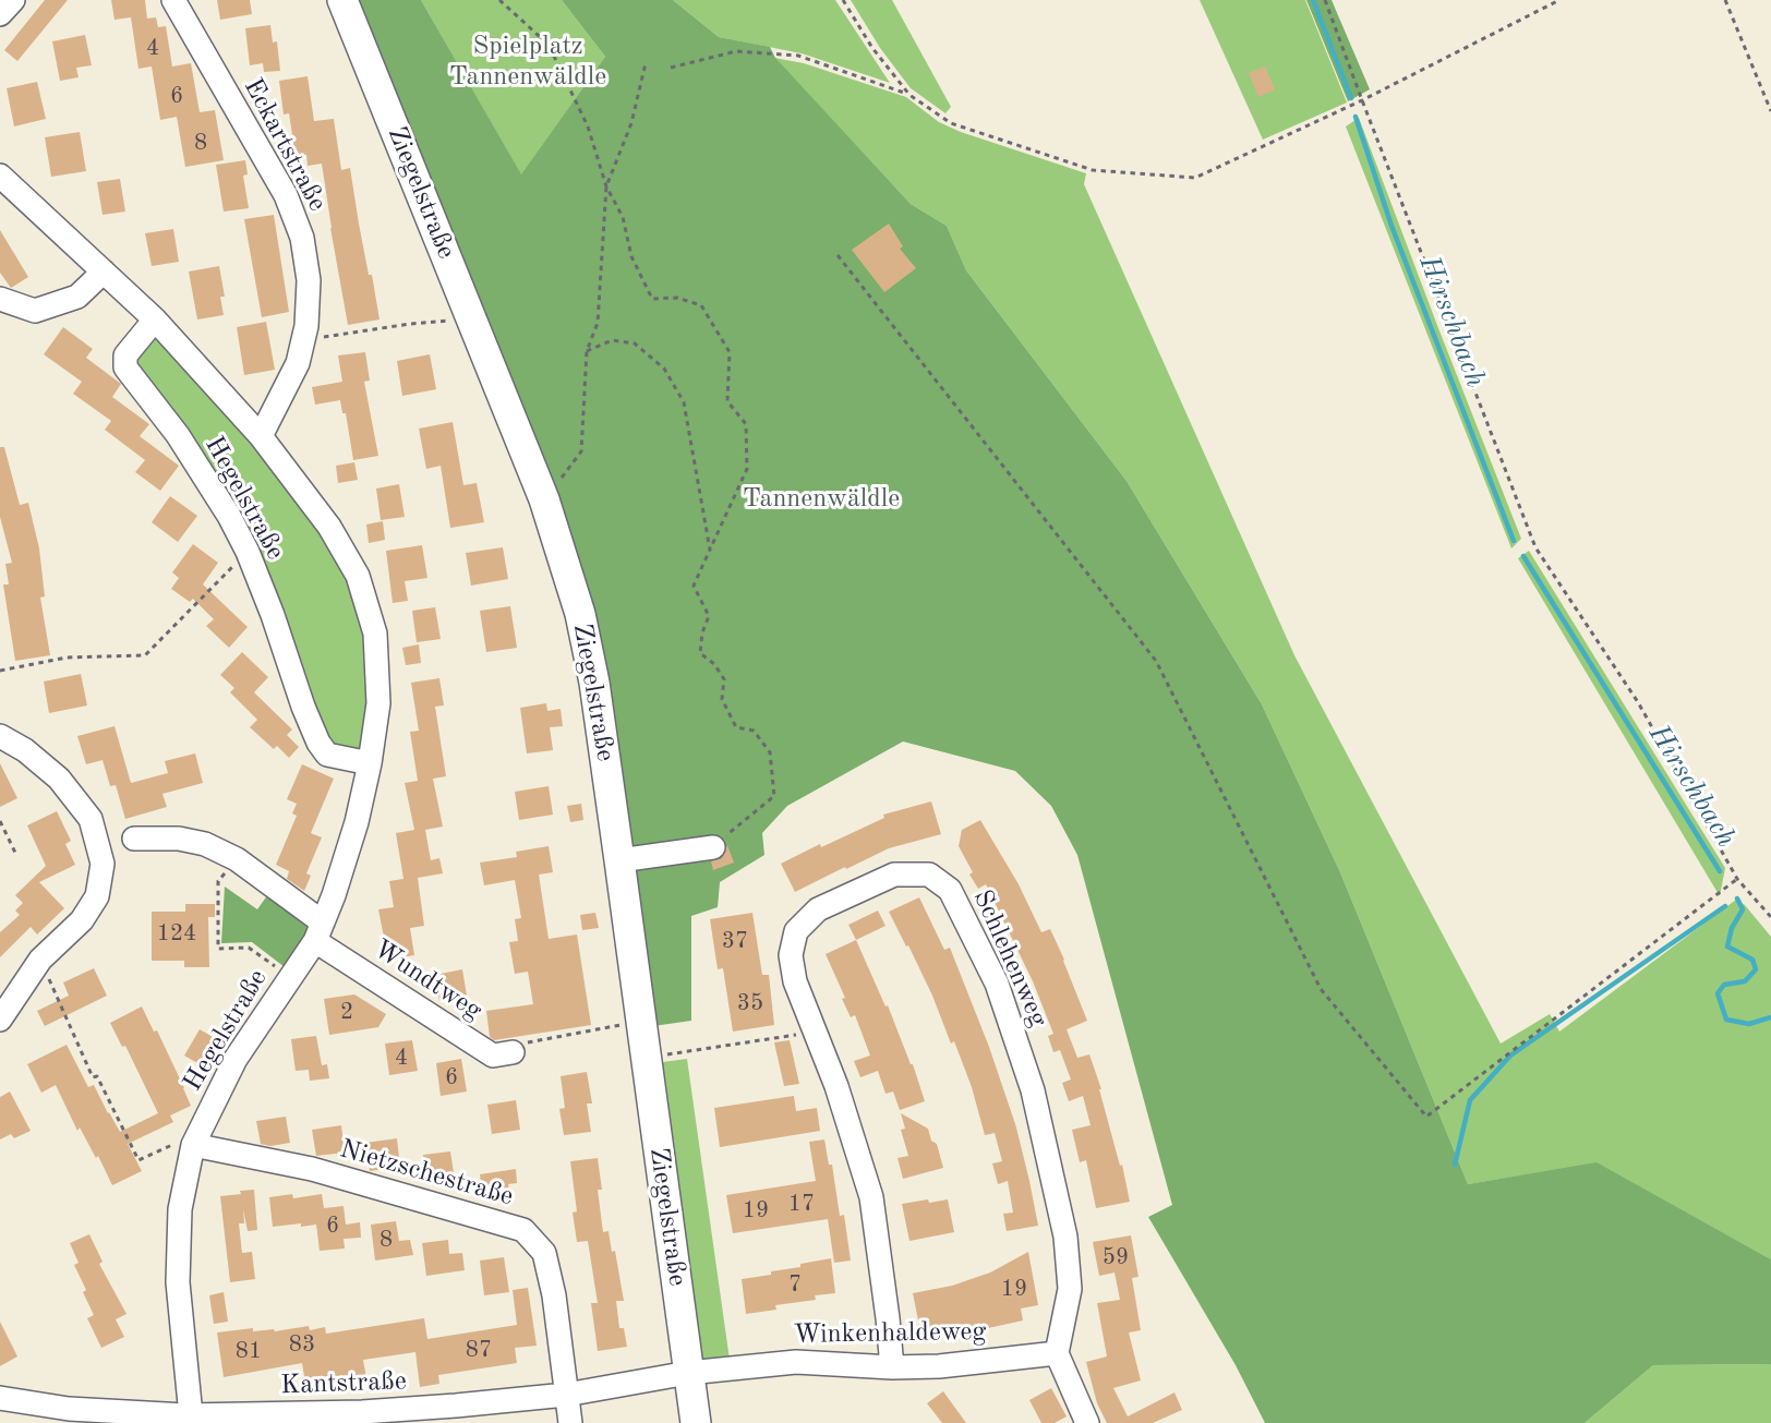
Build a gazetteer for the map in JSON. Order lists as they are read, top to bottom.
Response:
{
  "streets": {
    "main road": ["Ziegelstraße"],
    "street": [
      "Eckartstraße",
      "Hegelstraße",
      "Schlehenweg",
      "Wundtweg",
      "Nietzschestraße",
      "Winkenhaldeweg",
      "Kantstraße"
    ]
  },
  "crossings": [
    ["Eckartstraße", "Hegelstraße"],
    ["Ziegelstraße", "Winkenhaldeweg"],
    ["Ziegelstraße", "Kantstraße"],
    ["Hegelstraße", "Wundtweg"],
    ["Hegelstraße", "Nietzschestraße"],
    ["Hegelstraße", "Kantstraße"],
    ["Schlehenweg", "Winkenhaldeweg"],
    ["Nietzschestraße", "Kantstraße"],
    ["Winkenhaldeweg", "Kantstraße"]
  ],
  "water": ["Hirschbach"],
  "parks": ["Spielplatz Tannenwäldle", "Tannenwäldle"],
  "house_numbers": [
    "4",
    "6",
    "8",
    "124",
    "37",
    "35",
    "2",
    "4",
    "6",
    "17",
    "19",
    "6",
    "8",
    "59",
    "7",
    "19",
    "83",
    "87",
    "81"
  ]
}
